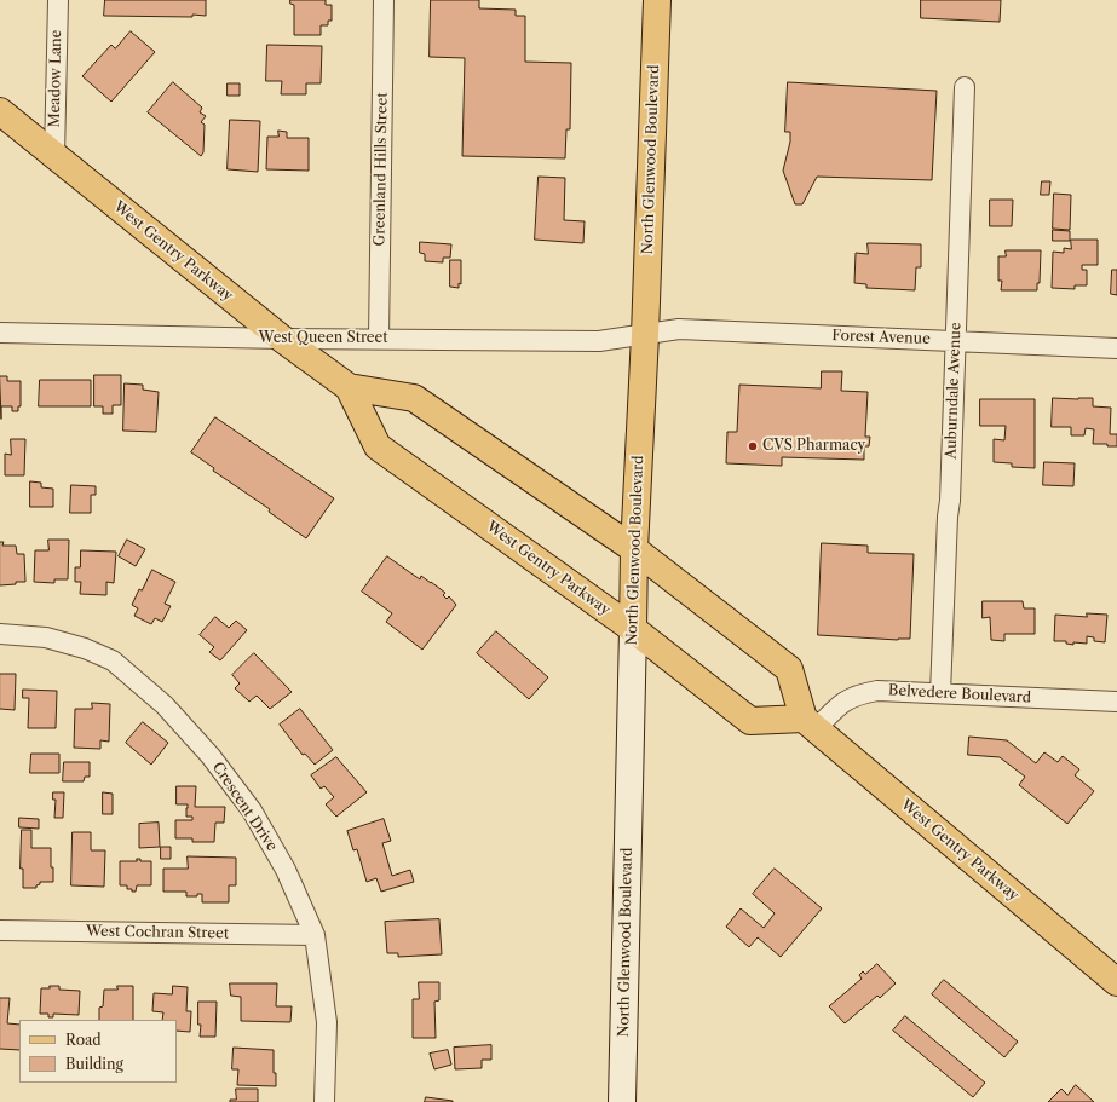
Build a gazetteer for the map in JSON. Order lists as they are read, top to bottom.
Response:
{
  "streets": {
    "main road": ["North Glenwood Boulevard", "West Gentry Parkway"],
    "street": [
      "Meadow Lane",
      "Greenland Hills Street",
      "Forest Avenue",
      "West Queen Street",
      "Auburndale Avenue",
      "Belvedere Boulevard",
      "Crescent Drive",
      "West Cochran Street"
    ]
  },
  "crossings": [
    ["Meadow Lane", "West Gentry Parkway"],
    ["North Glenwood Boulevard", "West Gentry Parkway"],
    ["North Glenwood Boulevard", "Forest Avenue"],
    ["North Glenwood Boulevard", "West Queen Street"],
    ["Greenland Hills Street", "West Queen Street"],
    ["West Gentry Parkway", "West Queen Street"],
    ["West Gentry Parkway", "Belvedere Boulevard"],
    ["Forest Avenue", "West Queen Street"],
    ["Forest Avenue", "Auburndale Avenue"],
    ["Auburndale Avenue", "Belvedere Boulevard"],
    ["Crescent Drive", "West Cochran Street"]
  ],
  "places": ["CVS Pharmacy"],
  "legend": ["Road", "Building"]
}
